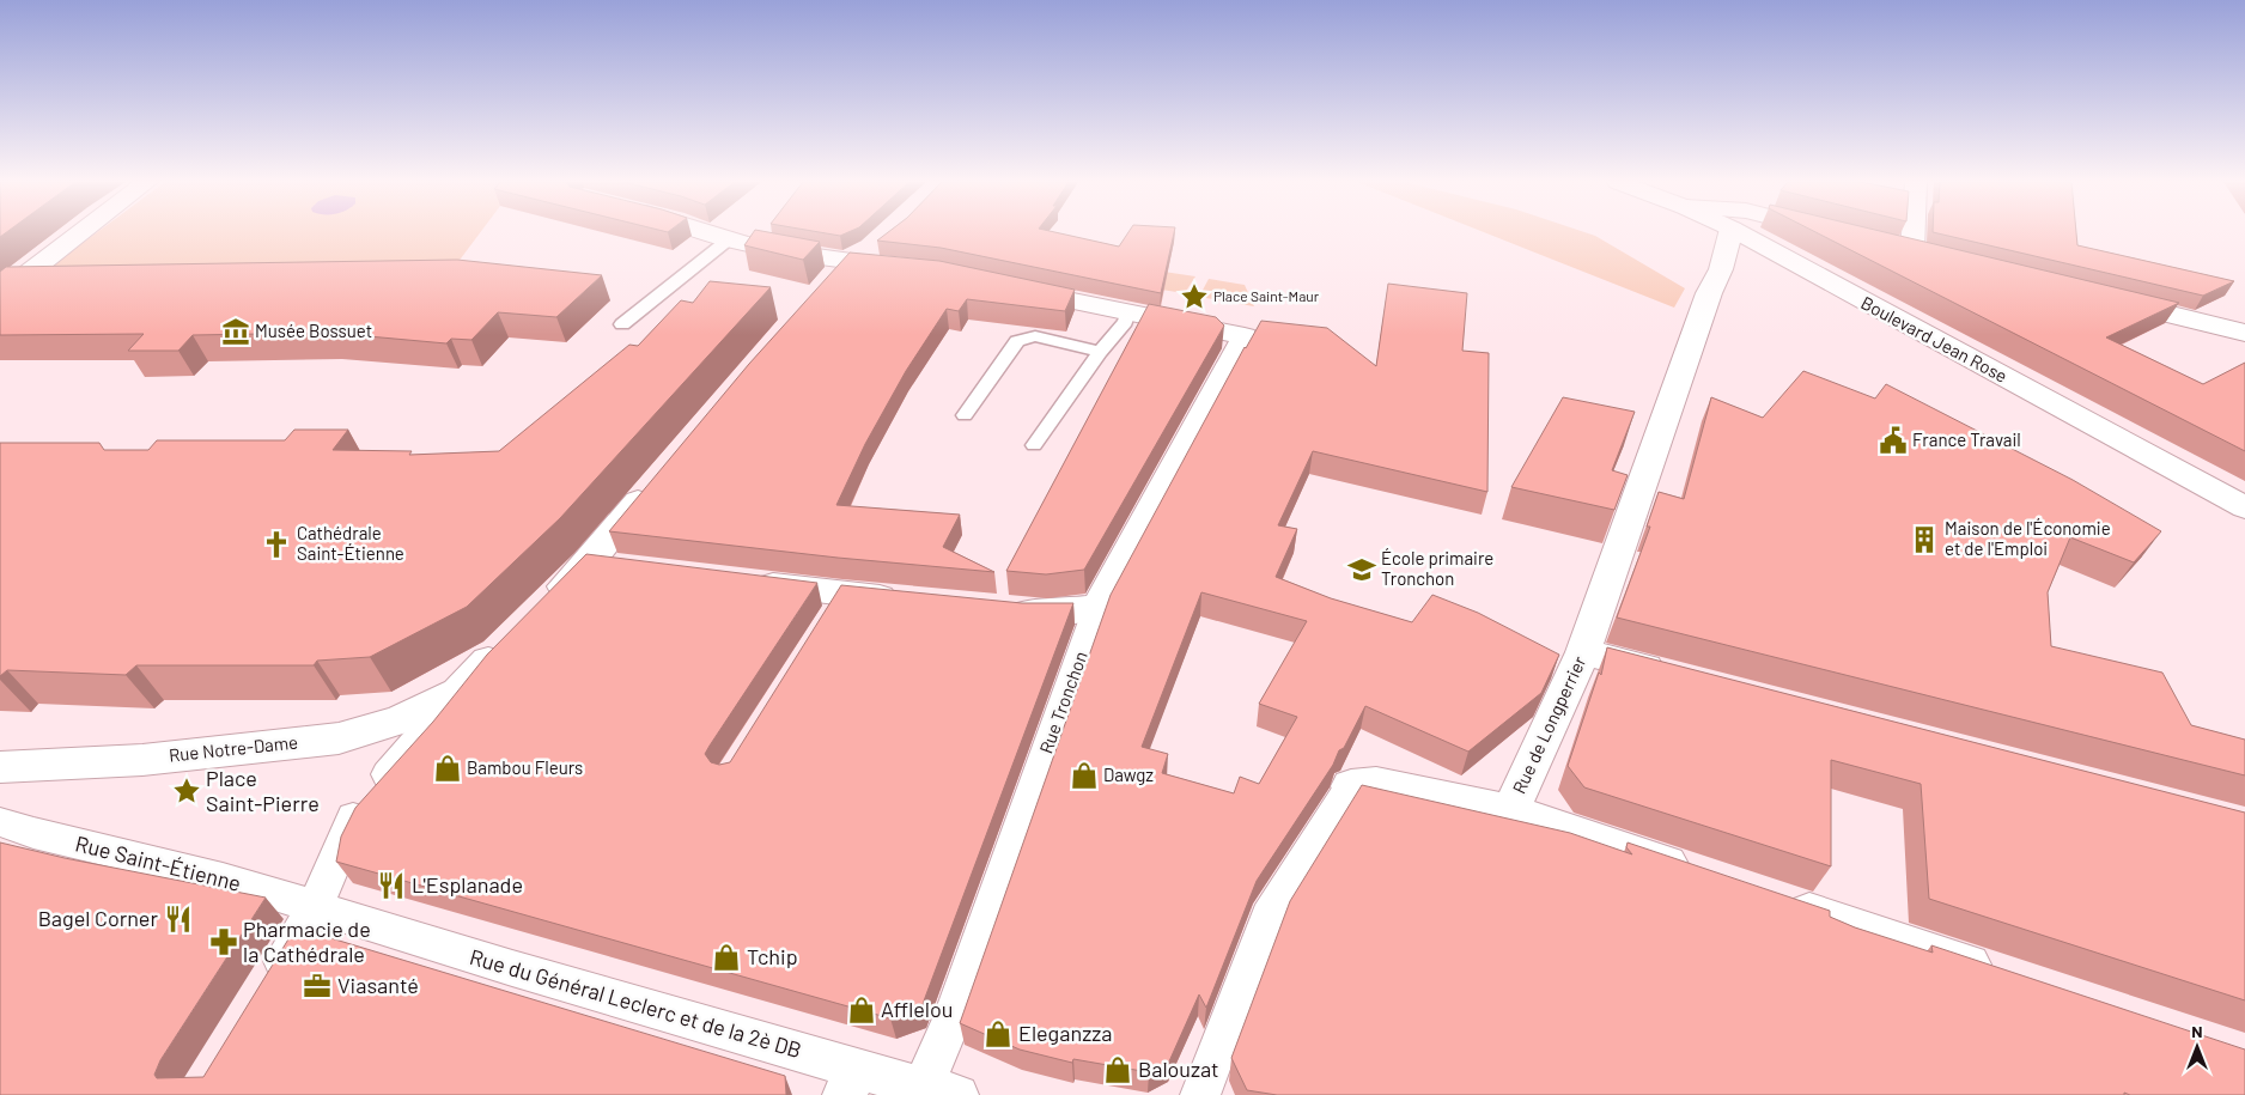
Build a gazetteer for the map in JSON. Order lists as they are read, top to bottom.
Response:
{
  "streets": {
    "street": [
      "Boulevard Jean Rose",
      "Rue Tronchon",
      "Rue de Longperrier",
      "Rue Notre-Dame",
      "Rue Saint-Étienne",
      "Rue du Général Leclerc et de la 2è DB"
    ]
  },
  "crossings": [
    ["Rue Tronchon", "Rue du Général Leclerc et de la 2è DB"],
    ["Rue Notre-Dame", "Rue Saint-Étienne"],
    ["Rue Notre-Dame", "Rue du Général Leclerc et de la 2è DB"],
    ["Rue Saint-Étienne", "Rue du Général Leclerc et de la 2è DB"]
  ],
  "places": {
    "place": ["Place Saint-Maur", "Place Saint-Pierre"],
    "museum": ["Musée Bossuet"],
    "public building": ["France Travail"],
    "building": ["Maison de l'Économie et de l'Emploi"],
    "church": ["Cathédrale Saint-Étienne"],
    "school or university": ["École primaire Tronchon"],
    "shop": [
      "Bambou Fleurs",
      "Dawgz",
      "Tchip",
      "Afflelou",
      "Eleganzza",
      "Balouzat"
    ],
    "restaurant": ["L'Esplanade", "Bagel Corner"],
    "pharmacy": ["Pharmacie de la Cathédrale"],
    "office": ["Viasanté"]
  },
  "north": "top"
}
